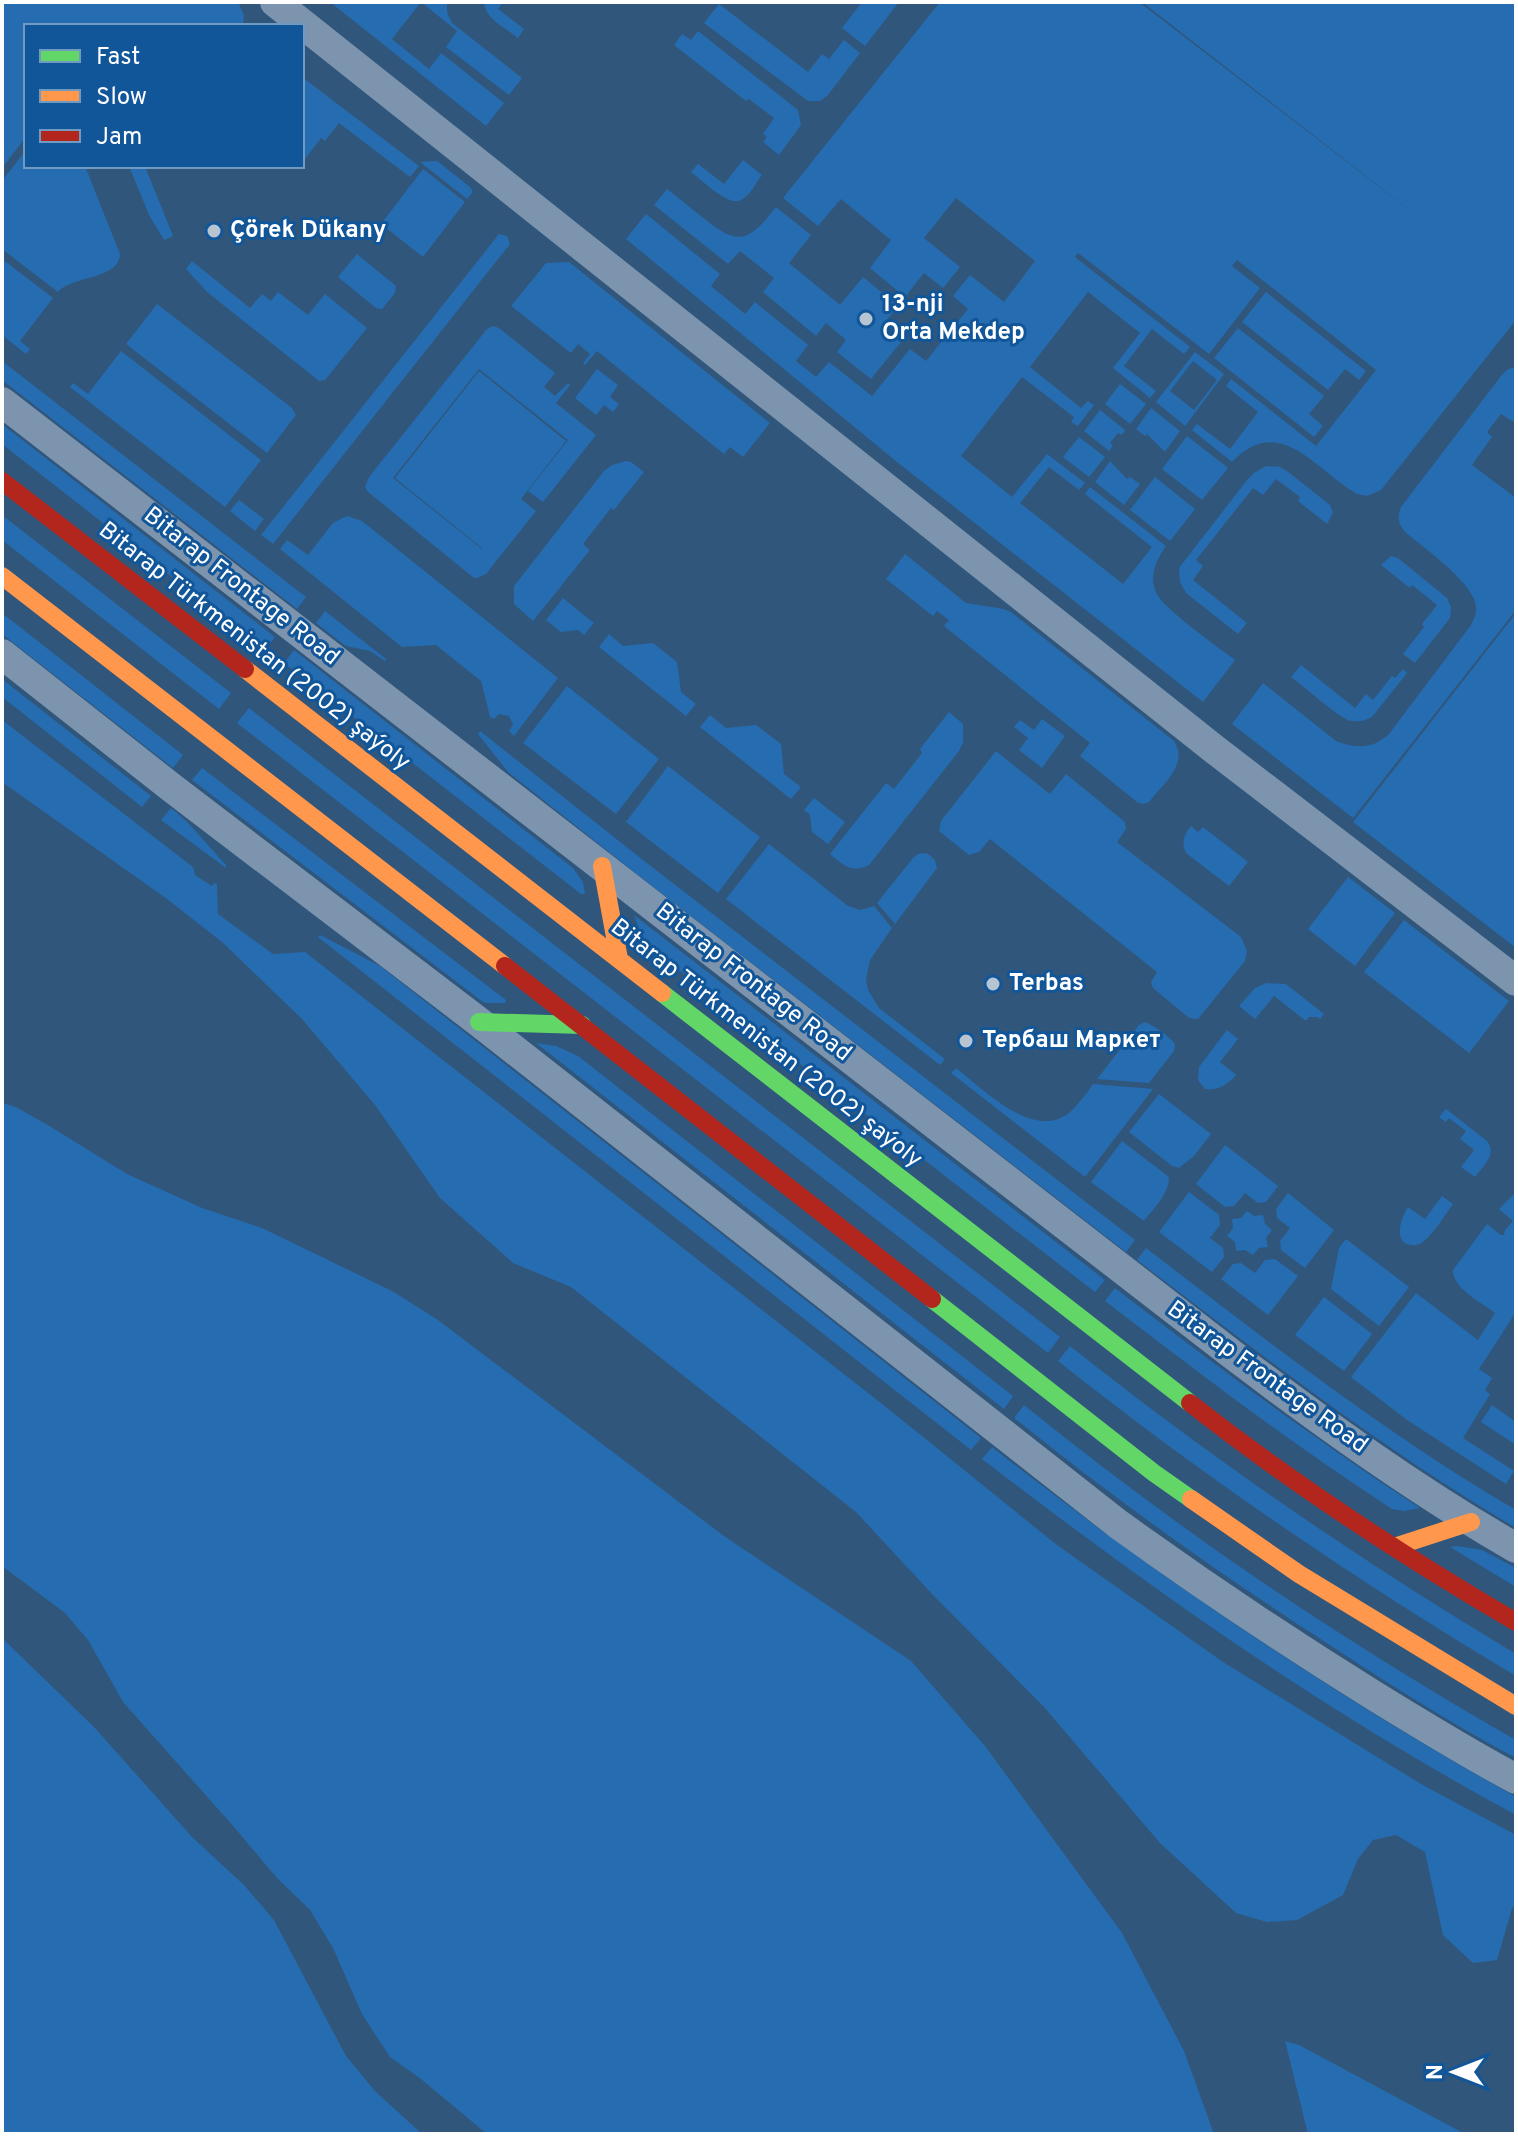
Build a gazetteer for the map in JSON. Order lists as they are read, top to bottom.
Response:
{
  "streets": {
    "main road": ["Bitarap Türkmenistan (2002) şaýoly"],
    "street": ["Bitarap Frontage Road"]
  },
  "places": [
    "Çörek Dükany",
    "13-nji Orta Mekdep",
    "Terbas",
    "Тербаш Маркет"
  ],
  "legend": ["Fast", "Slow", "Jam"],
  "north": "left"
}
